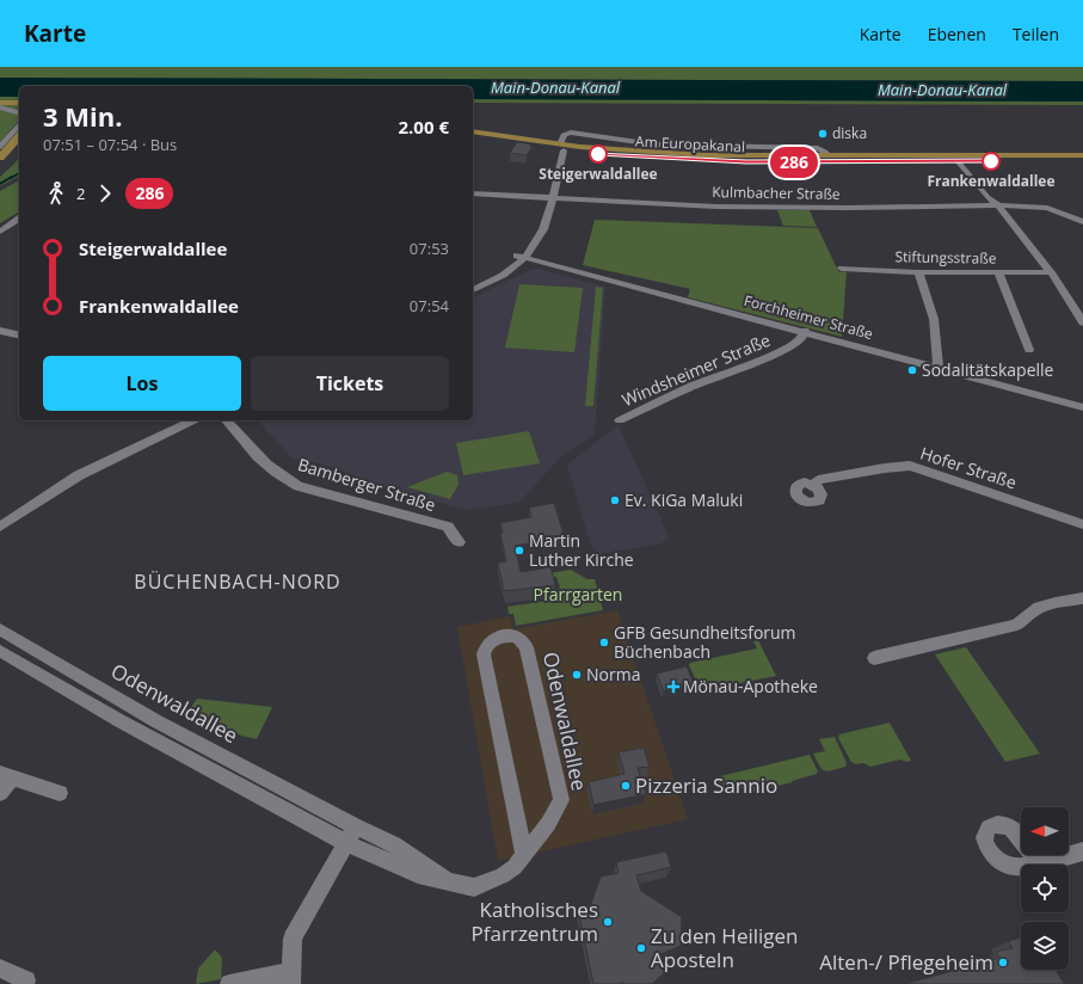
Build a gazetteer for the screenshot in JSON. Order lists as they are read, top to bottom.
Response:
{
  "streets": {
    "main road": ["Am Europakanal"],
    "street": [
      "Kulmbacher Straße",
      "Stiftungsstraße",
      "Forchheimer Straße",
      "Windsheimer Straße",
      "Hofer Straße",
      "Bamberger Straße",
      "Odenwaldallee"
    ]
  },
  "crossings": [
    ["Forchheimer Straße", "Windsheimer Straße"]
  ],
  "districts": ["BÜCHENBACH-NORD"],
  "water": ["Main-Donau-Kanal"],
  "parks": ["Pfarrgarten"],
  "places": {
    "other": [
      "diska",
      "Steigerwaldallee",
      "Frankenwaldallee",
      "Sodalitätskapelle",
      "Ev. KiGa Maluki",
      "Martin Luther Kirche",
      "GFB Gesundheitsforum Büchenbach",
      "Norma",
      "Pizzeria Sannio",
      "Katholisches Pfarrzentrum",
      "Zu den Heiligen Aposteln",
      "Alten-/ Pflegeheim"
    ],
    "health": ["Mönau-Apotheke"]
  },
  "lines": ["bus line 286"],
  "north": "left",
  "page": {
    "header": "Karte",
    "nav": ["Karte", "Ebenen", "Teilen"],
    "on_map": "286",
    "heading": ["3 Min.", "07:51 – 07:54 · Bus", "2.00 €"],
    "legs": ["2", "286"],
    "list": [
      {
        "name": "Steigerwaldallee",
        "value": "07:53"
      },
      {
        "name": "Frankenwaldallee",
        "value": "07:54"
      }
    ],
    "buttons": ["Los", "Tickets"]
  }
}
